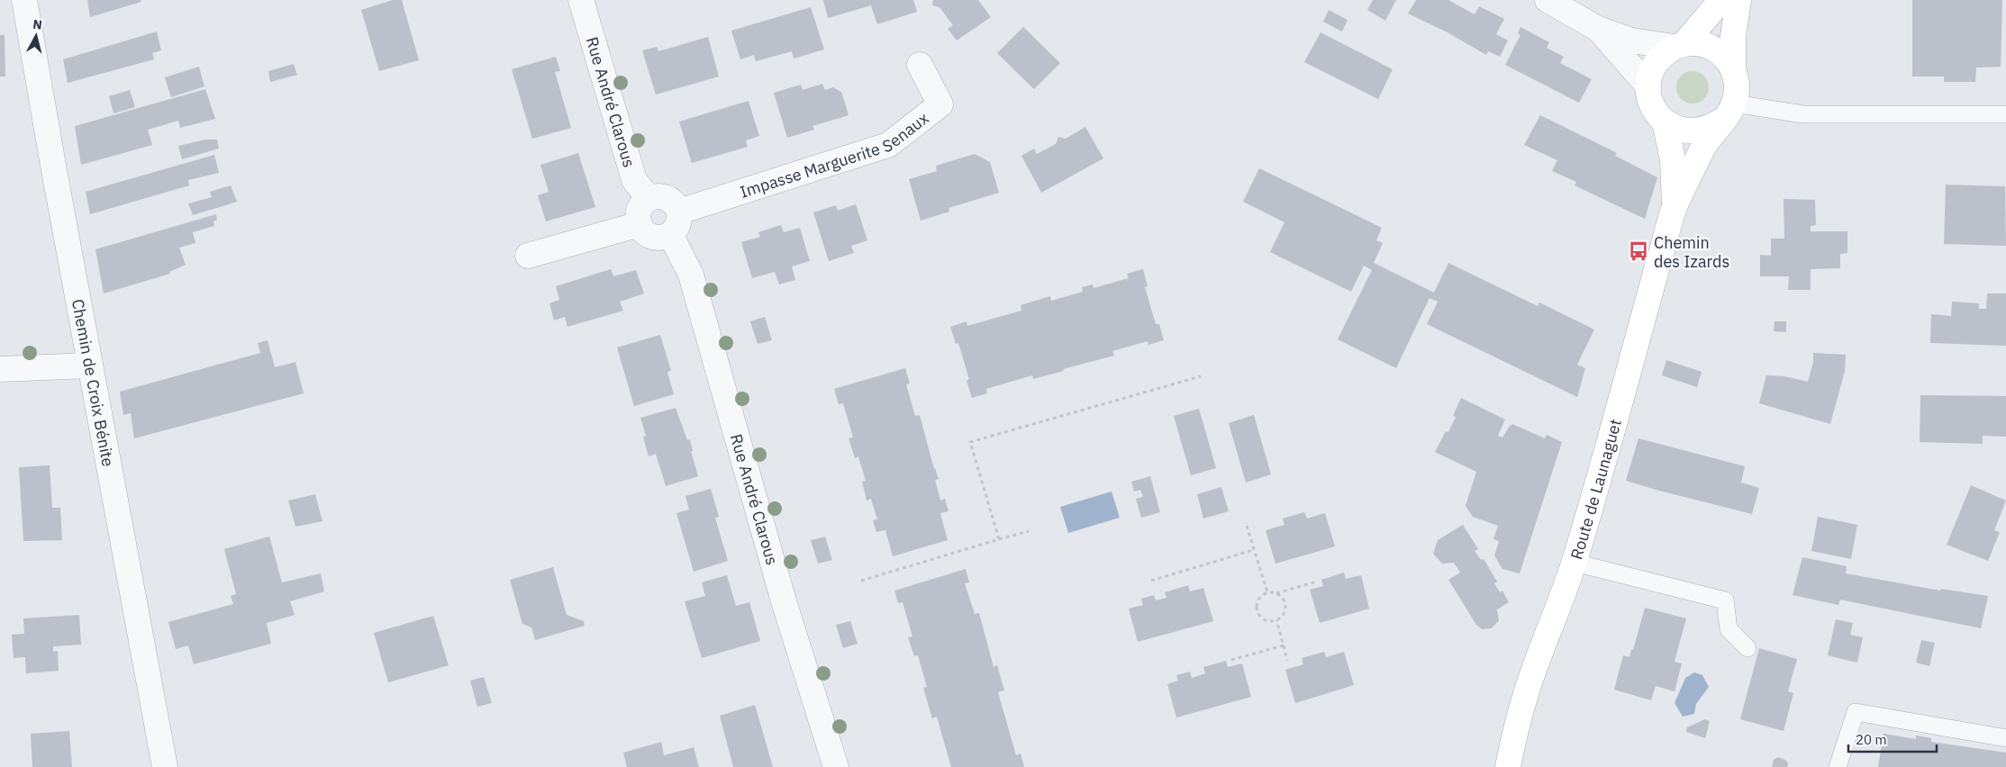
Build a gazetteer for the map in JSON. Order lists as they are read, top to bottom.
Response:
{
  "streets": {
    "main road": ["Route de Launaguet"],
    "street": ["Rue André Clarous", "Impasse Marguerite Senaux", "Chemin de Croix Bénite"]
  },
  "crossings": [
    ["Rue André Clarous", "Impasse Marguerite Senaux"]
  ],
  "places": {
    "bus stop": ["Chemin des Izards"]
  },
  "scale_bar": "20 m",
  "north": "top"
}
